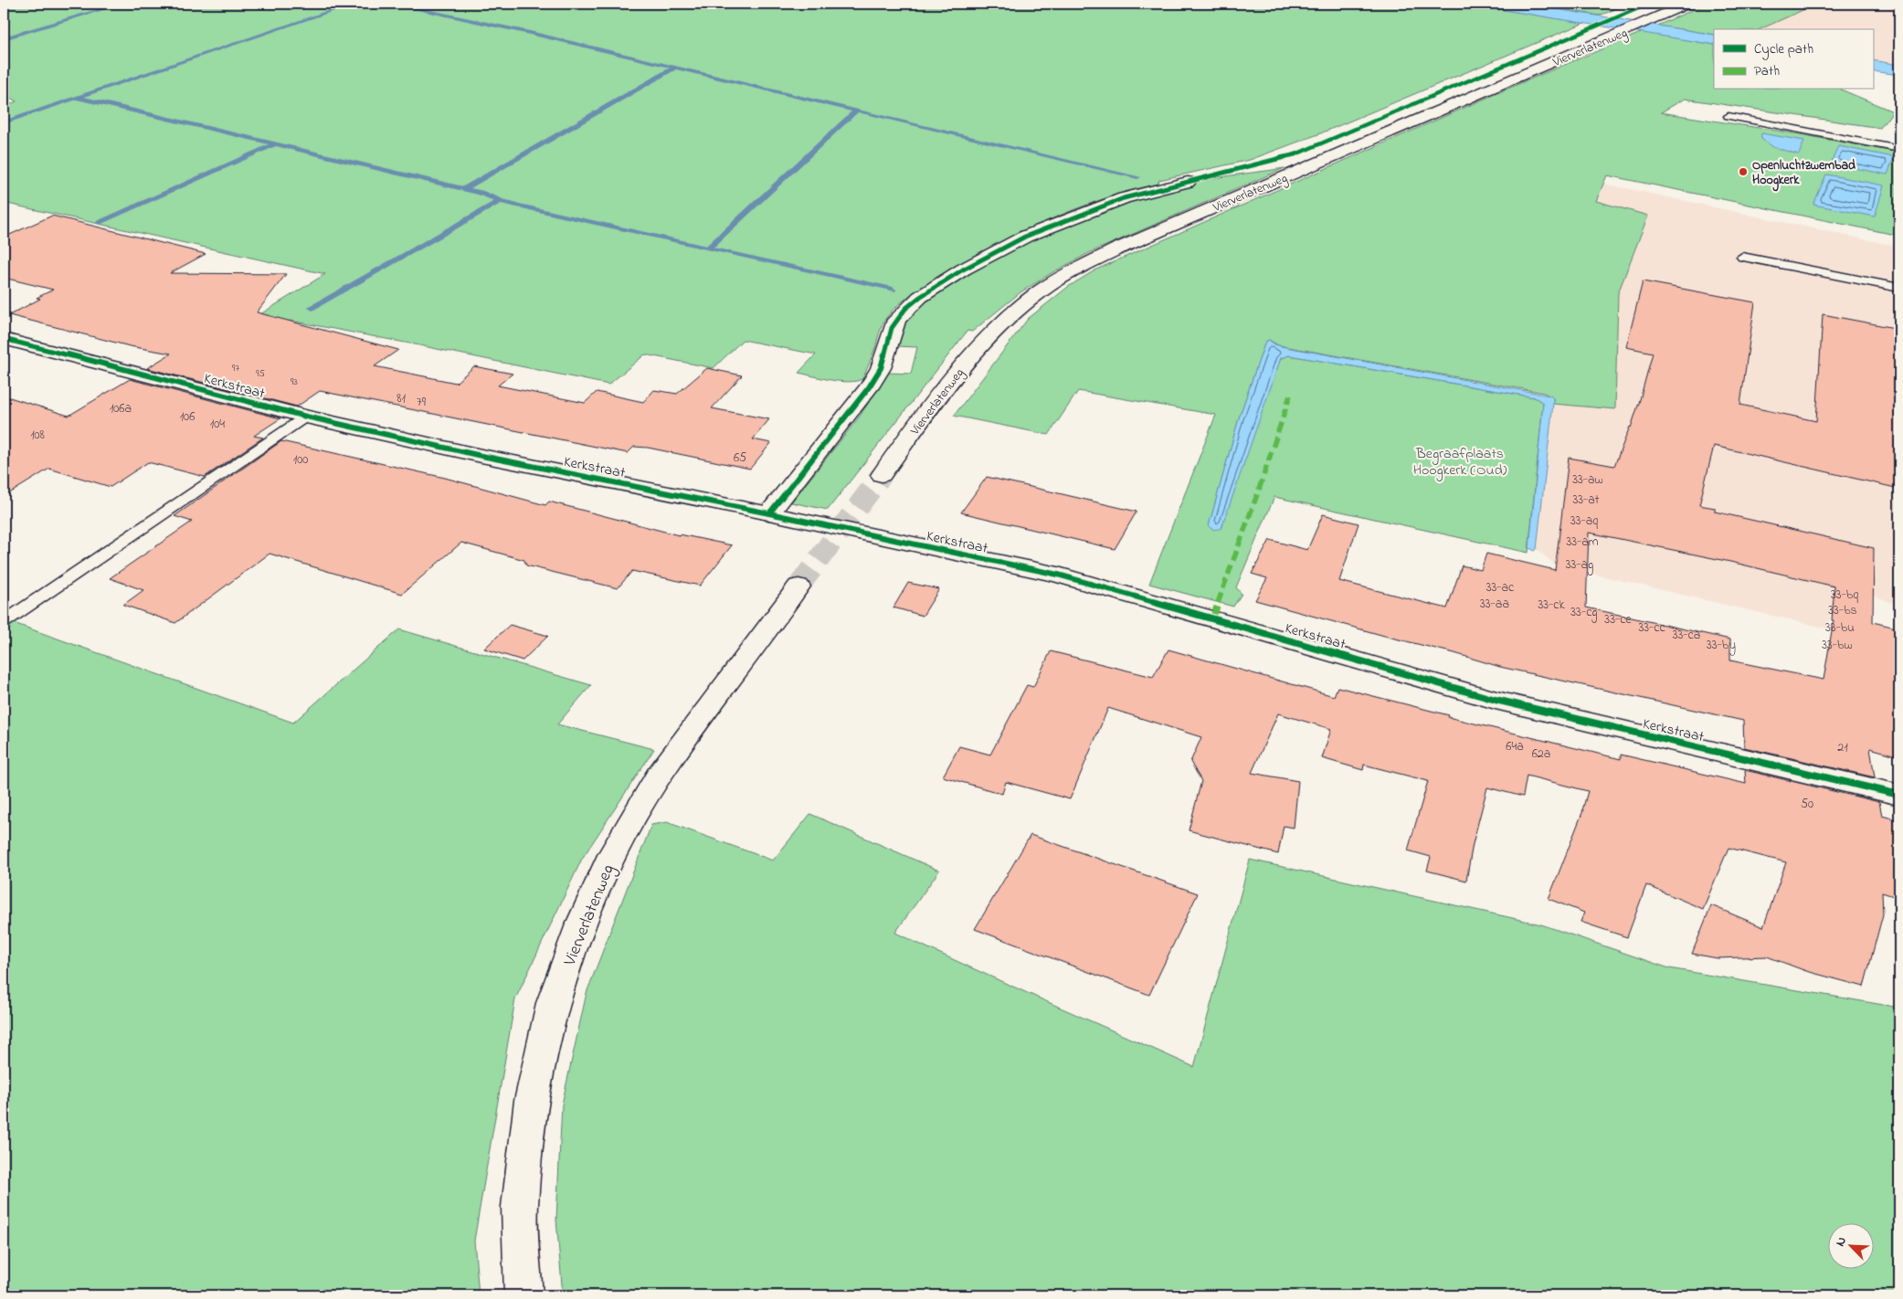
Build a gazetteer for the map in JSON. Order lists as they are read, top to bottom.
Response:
{
  "streets": {
    "street": ["Vierverlatenweg", "Kerkstraat"]
  },
  "parks": ["Begraafplaats Hoogkerk (Oud)"],
  "places": ["Openluchtzwembad Hoogkerk"],
  "house_numbers": [
    "97",
    "95",
    "93",
    "81",
    "79",
    "106a",
    "106",
    "104",
    "108",
    "65",
    "100",
    "33-aw",
    "33-at",
    "33-aq",
    "33-am",
    "33-ag",
    "33-ac",
    "33-bq",
    "33-aa",
    "33-ck",
    "33-bs",
    "33-cg",
    "33-ce",
    "33-cc",
    "33-bu",
    "33-ca",
    "33-by",
    "33-bw",
    "64a",
    "21",
    "62a",
    "50"
  ],
  "legend": ["Cycle path", "Path"],
  "north": "top left"
}
